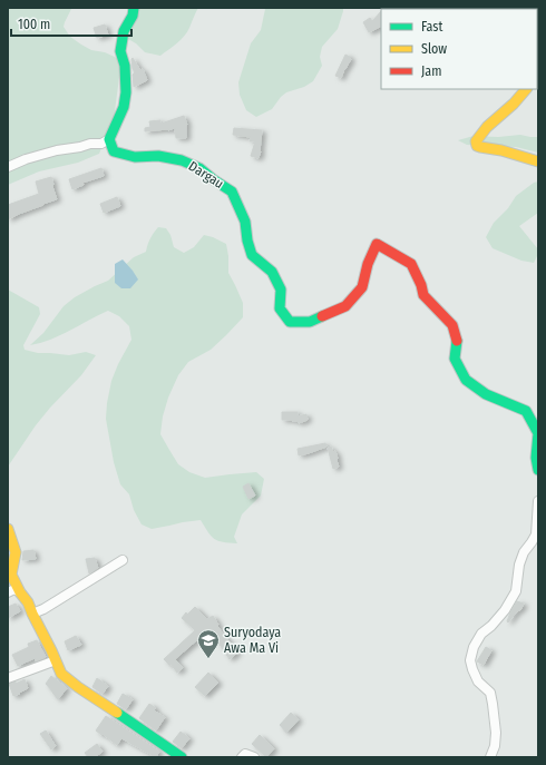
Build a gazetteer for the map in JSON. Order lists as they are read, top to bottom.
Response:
{
  "streets": {
    "street": ["Dargau"]
  },
  "places": {
    "school or university": ["Suryodaya Awa Ma Vi"]
  },
  "legend": ["Fast", "Slow", "Jam"],
  "scale_bar": "100 m"
}
